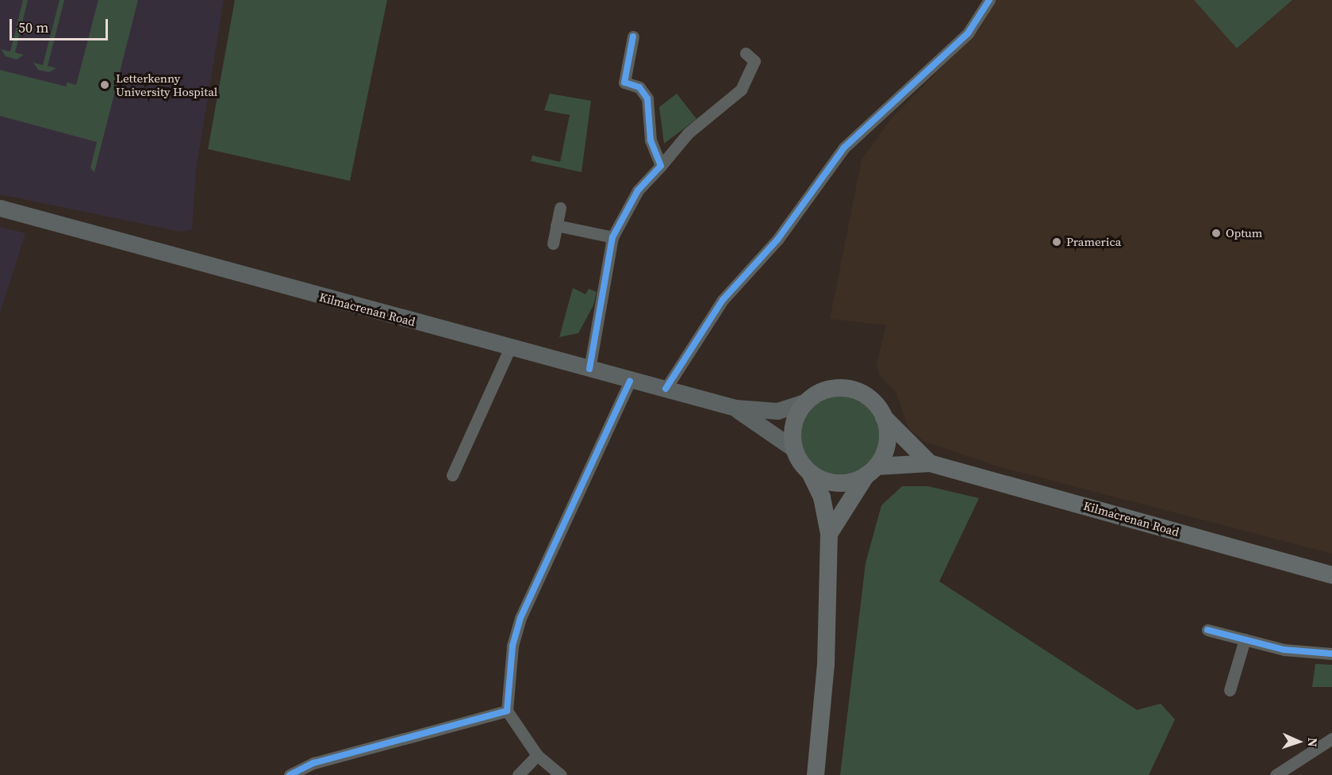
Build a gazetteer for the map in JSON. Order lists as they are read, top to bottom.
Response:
{
  "streets": {
    "main road": ["Kilmacrenan Road"]
  },
  "places": ["Letterkenny University Hospital", "Optum", "Pramerica"],
  "scale_bar": "50 m",
  "north": "right"
}
